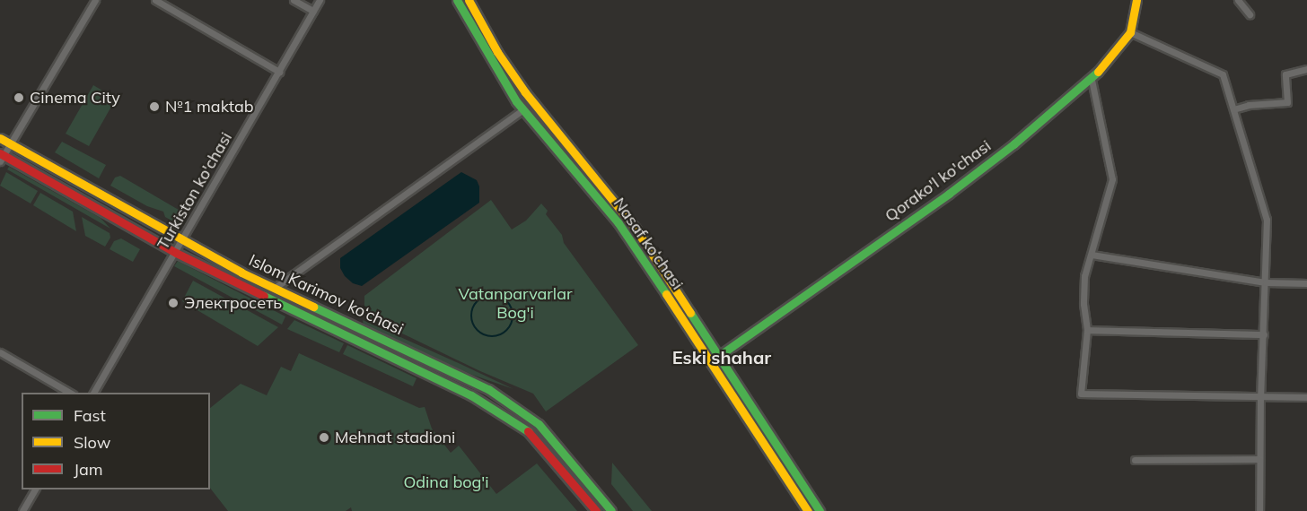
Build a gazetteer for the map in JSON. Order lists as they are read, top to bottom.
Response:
{
  "streets": {
    "main road": ["Qorako'l ko'chasi", "Nasaf ko‘chasi", "Islom Karimov ko‘chasi"],
    "street": ["Turkiston ko'chasi"]
  },
  "crossings": [
    ["Qorako'l ko'chasi", "Nasaf ko‘chasi"],
    ["Turkiston ko'chasi", "Islom Karimov ko‘chasi"]
  ],
  "districts": ["Eski shahar"],
  "parks": ["Vatanparvarlar Bog'i", "Odina bog'i"],
  "places": [
    "Cinema City",
    "№1 maktab",
    "Электросеть",
    "Mehnat stadioni"
  ],
  "legend": ["Fast", "Slow", "Jam"]
}
